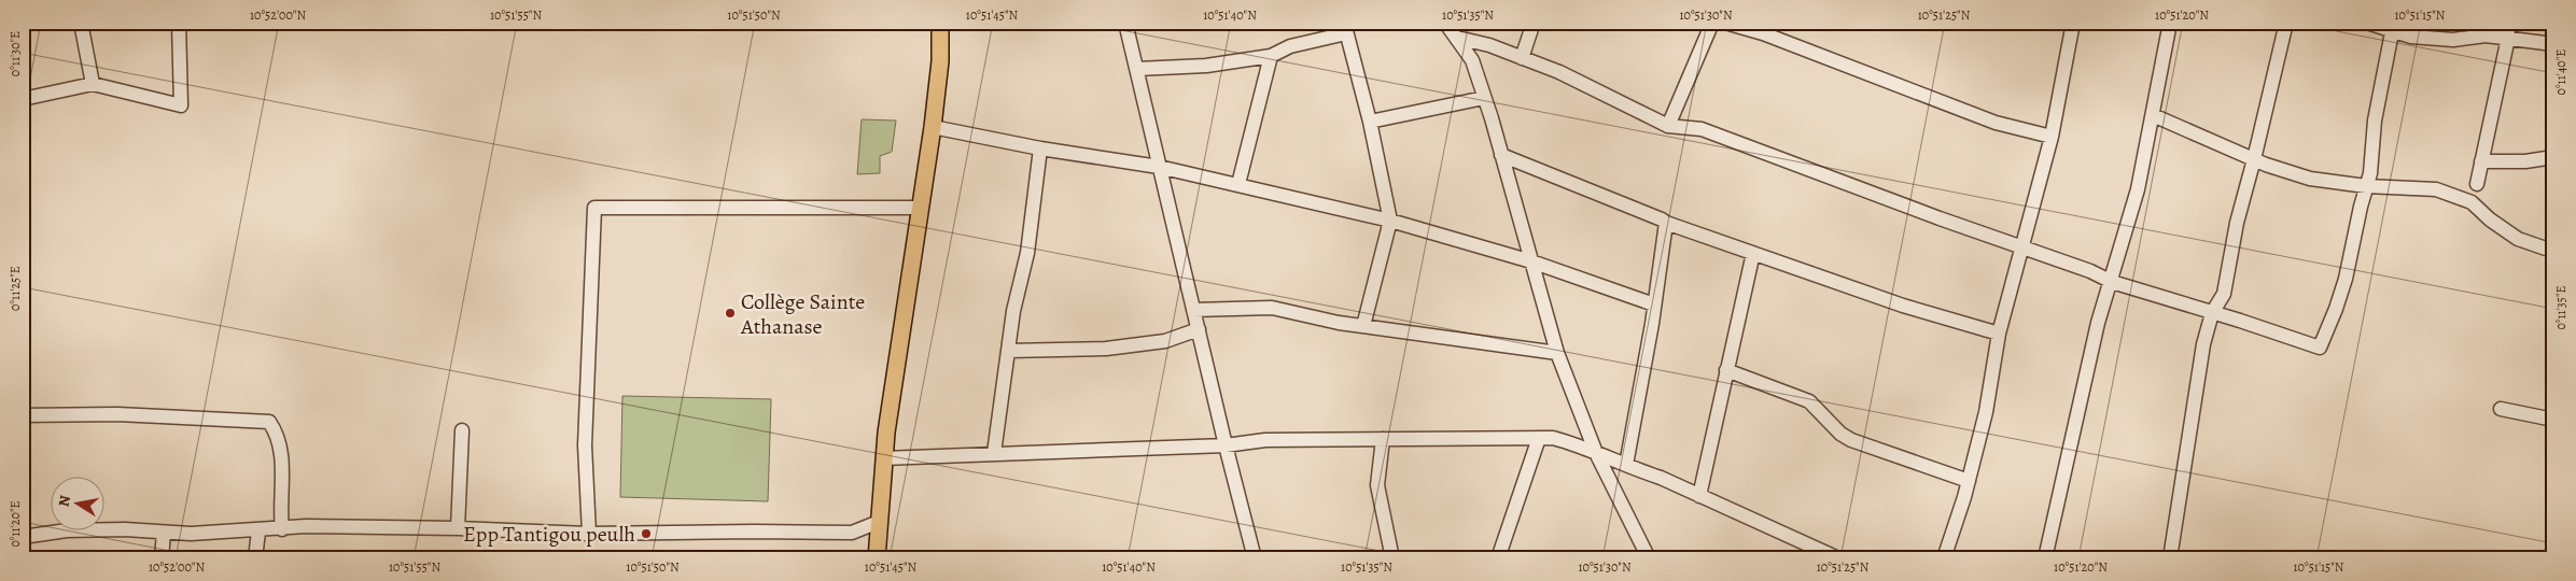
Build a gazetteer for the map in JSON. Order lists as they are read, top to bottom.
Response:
{
  "places": ["Collège Sainte Athanase", "Epp Tantigou peulh"],
  "north": "left",
  "coordinates": [
    "10°52'00\"N",
    "10°51'55\"N",
    "10°51'50\"N",
    "10°51'45\"N",
    "10°51'40\"N",
    "10°51'35\"N",
    "10°51'30\"N",
    "10°51'25\"N",
    "10°51'20\"N",
    "10°51'15\"N",
    "0°11'30\"E",
    "0°11'40\"E",
    "0°11'25\"E",
    "0°11'35\"E",
    "0°11'20\"E"
  ]
}
